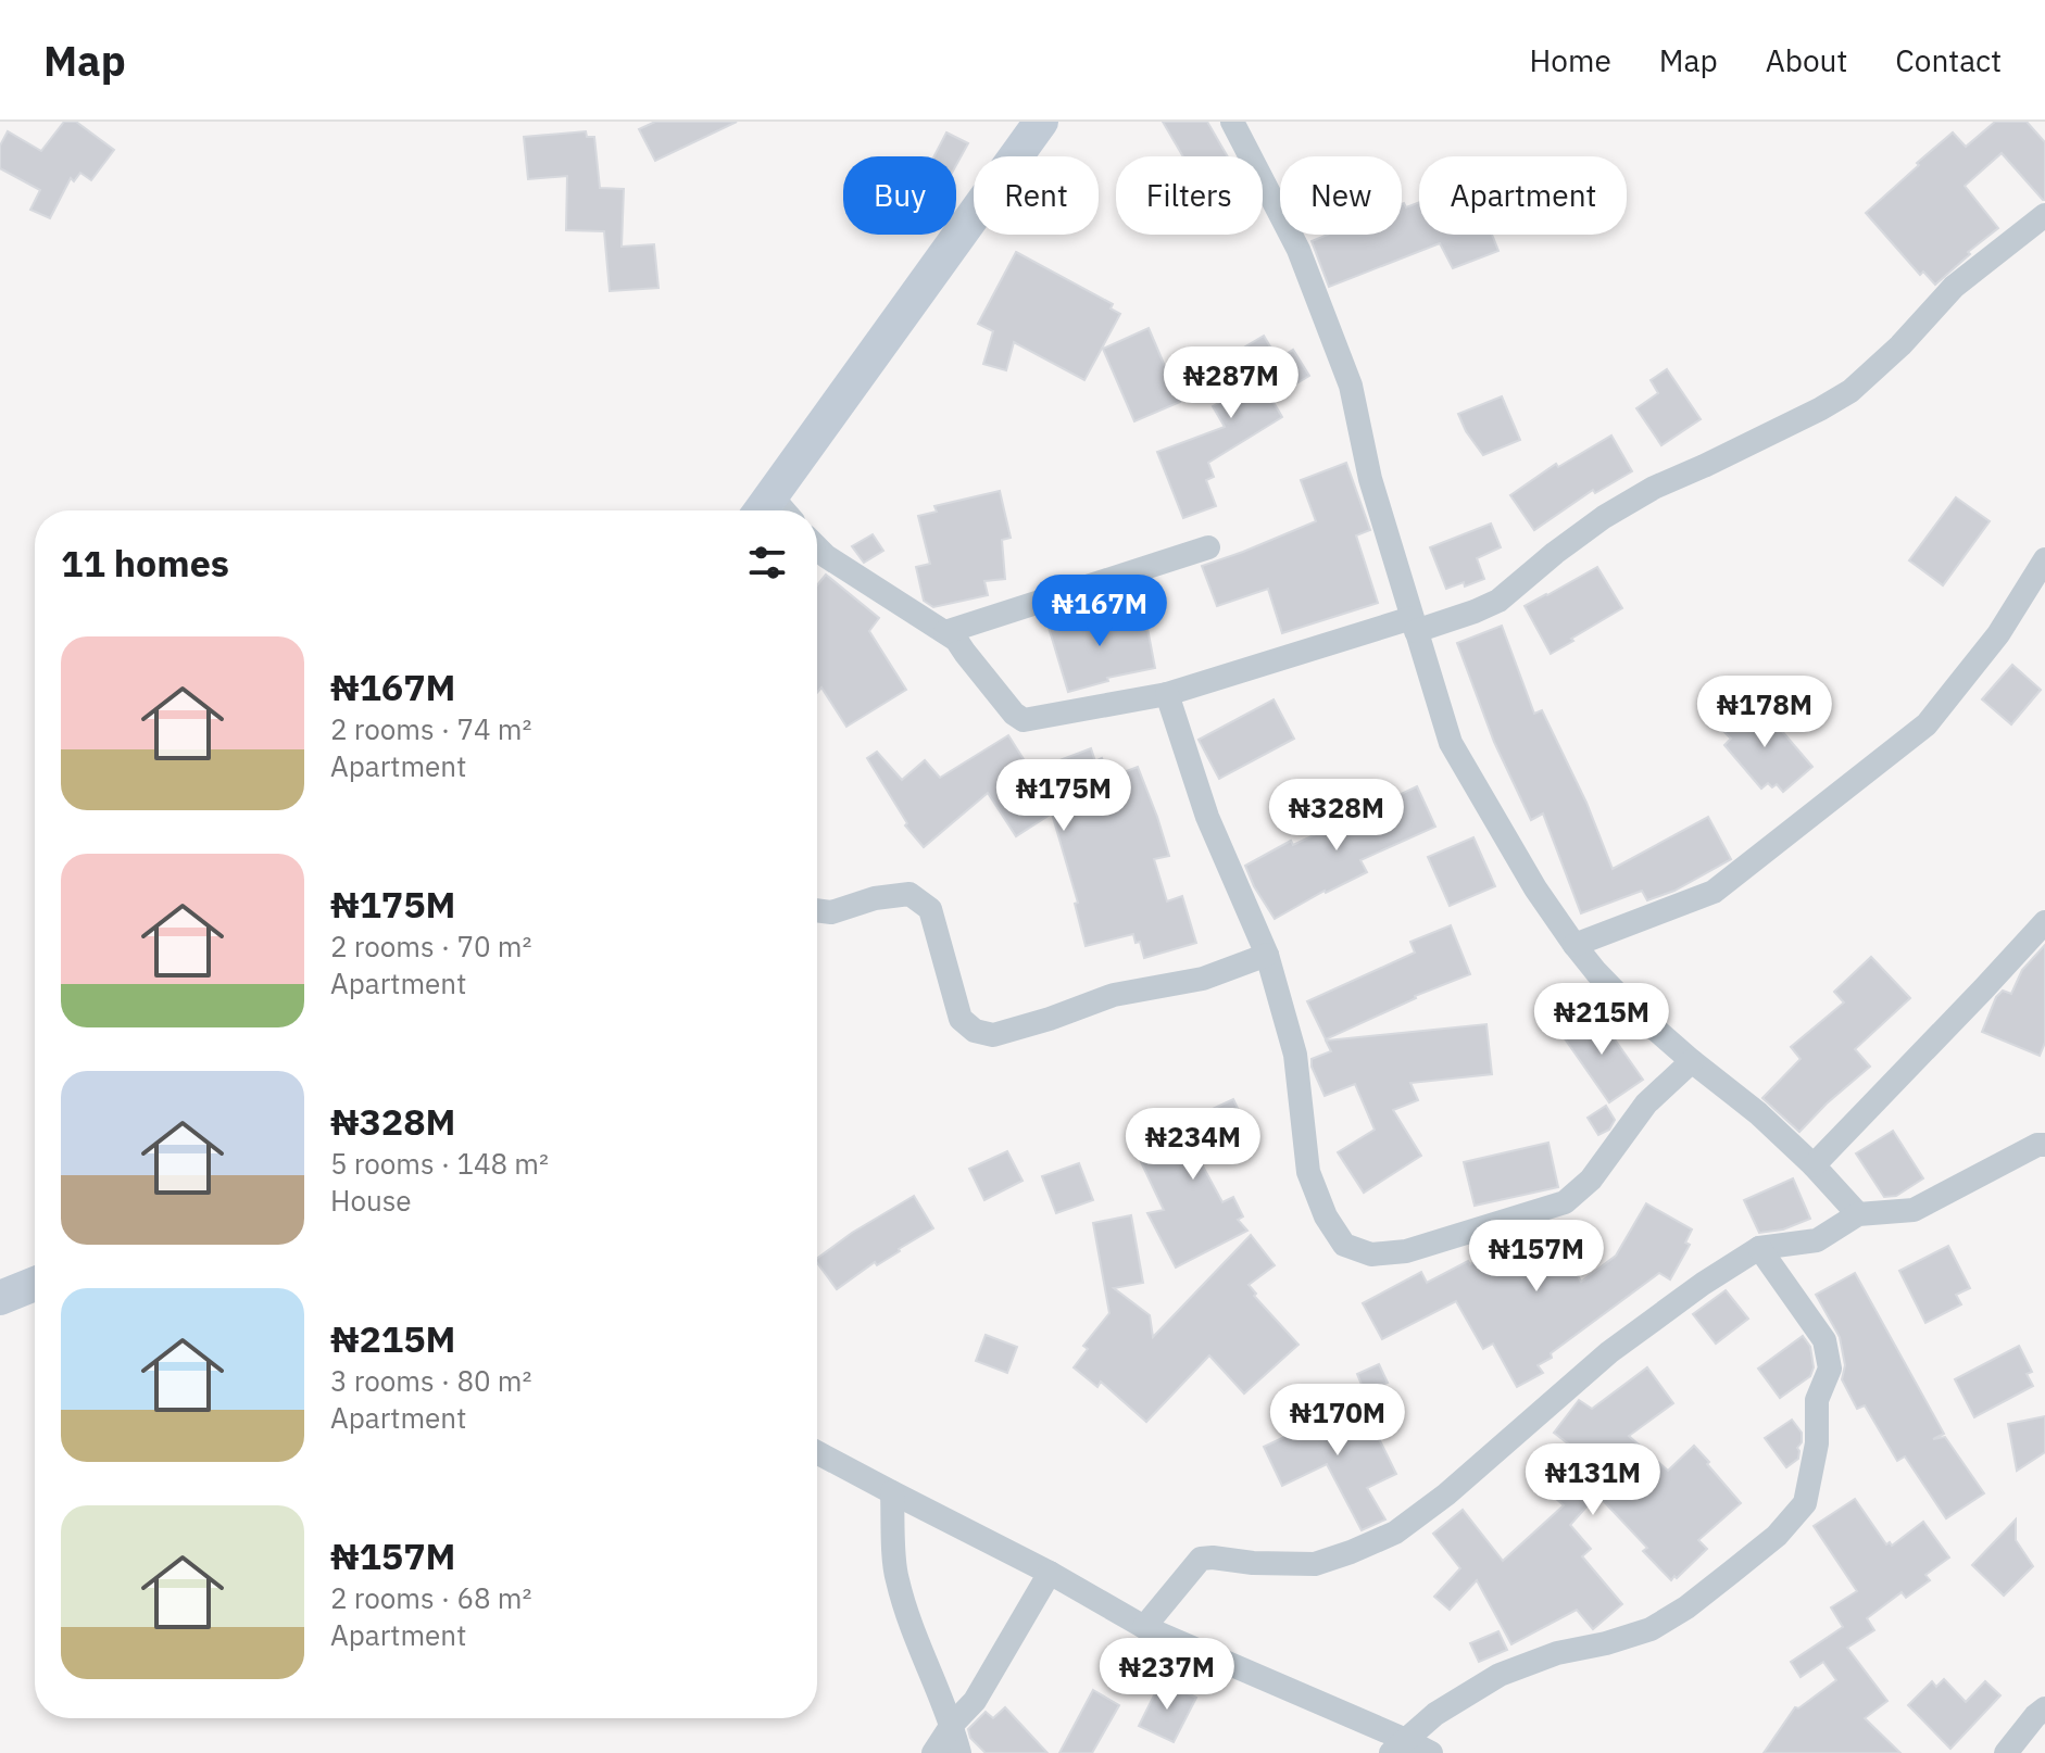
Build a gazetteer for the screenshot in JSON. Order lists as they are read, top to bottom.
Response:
{
  "page": {
    "header": "Map",
    "nav": [
      "Home",
      "Map",
      "About",
      "Contact"
    ],
    "chip": [
      "Buy",
      "Rent",
      "Filters",
      "New",
      "Apartment"
    ],
    "price": [
      "₦287M",
      "₦167M",
      "₦178M",
      "₦175M",
      "₦328M",
      "₦215M",
      "₦234M",
      "₦157M",
      "₦170M",
      "₦131M",
      "₦237M"
    ],
    "heading": "11 homes",
    "list": [
      {
        "name": "₦167M",
        "note": "2 rooms · 74 m² · Apartment"
      },
      {
        "name": "₦175M",
        "note": "2 rooms · 70 m² · Apartment"
      },
      {
        "name": "₦328M",
        "note": "5 rooms · 148 m² · House"
      },
      {
        "name": "₦215M",
        "note": "3 rooms · 80 m² · Apartment"
      },
      {
        "name": "₦157M",
        "note": "2 rooms · 68 m² · Apartment"
      }
    ]
  }
}
